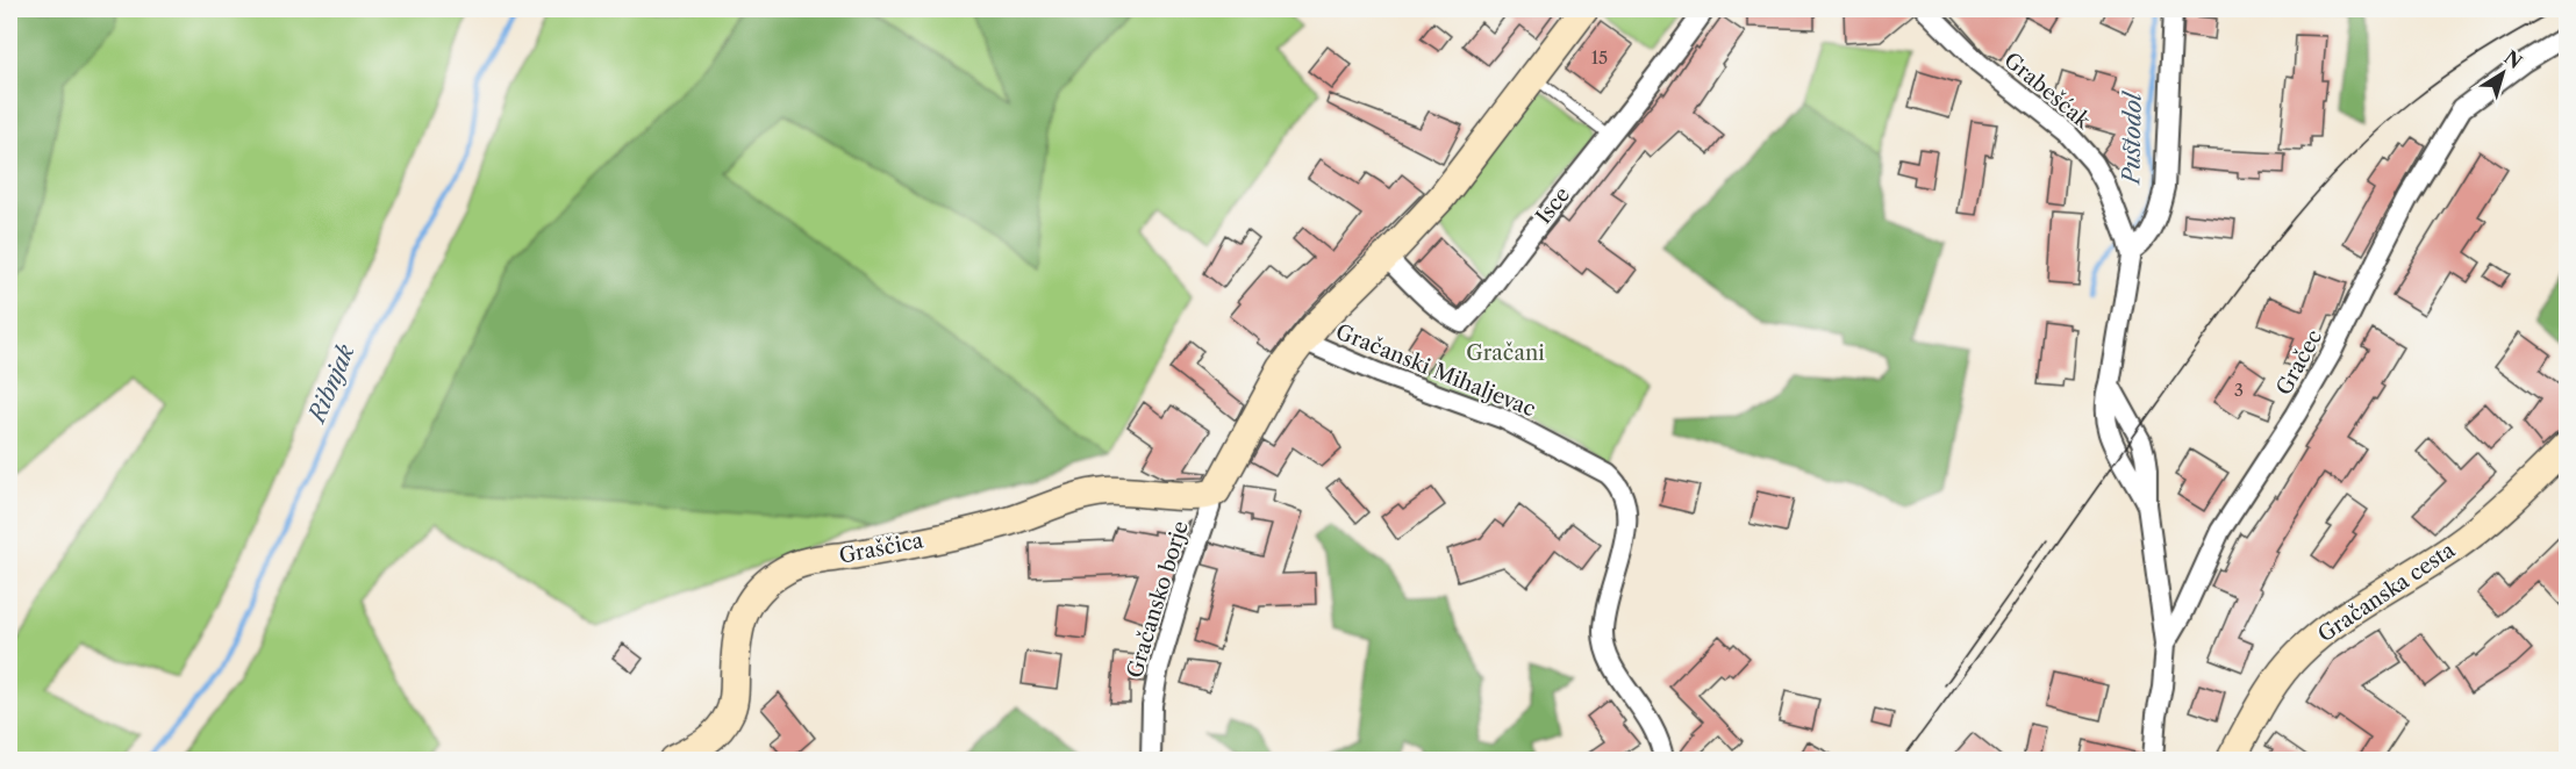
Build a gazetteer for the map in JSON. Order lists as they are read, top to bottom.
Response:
{
  "streets": {
    "street": [
      "Grabešćak",
      "Isce",
      "Gračec",
      "Gračanski Mihaljevac",
      "Graščica",
      "Gračanska cesta",
      "Gračansko borje"
    ]
  },
  "crossings": [
    ["Grabešćak", "Gračec"],
    ["Graščica", "Gračansko borje"]
  ],
  "water": ["Pustodol", "Ribnjak"],
  "parks": ["Gračani"],
  "house_numbers": ["15", "3"],
  "north": "top right"
}
